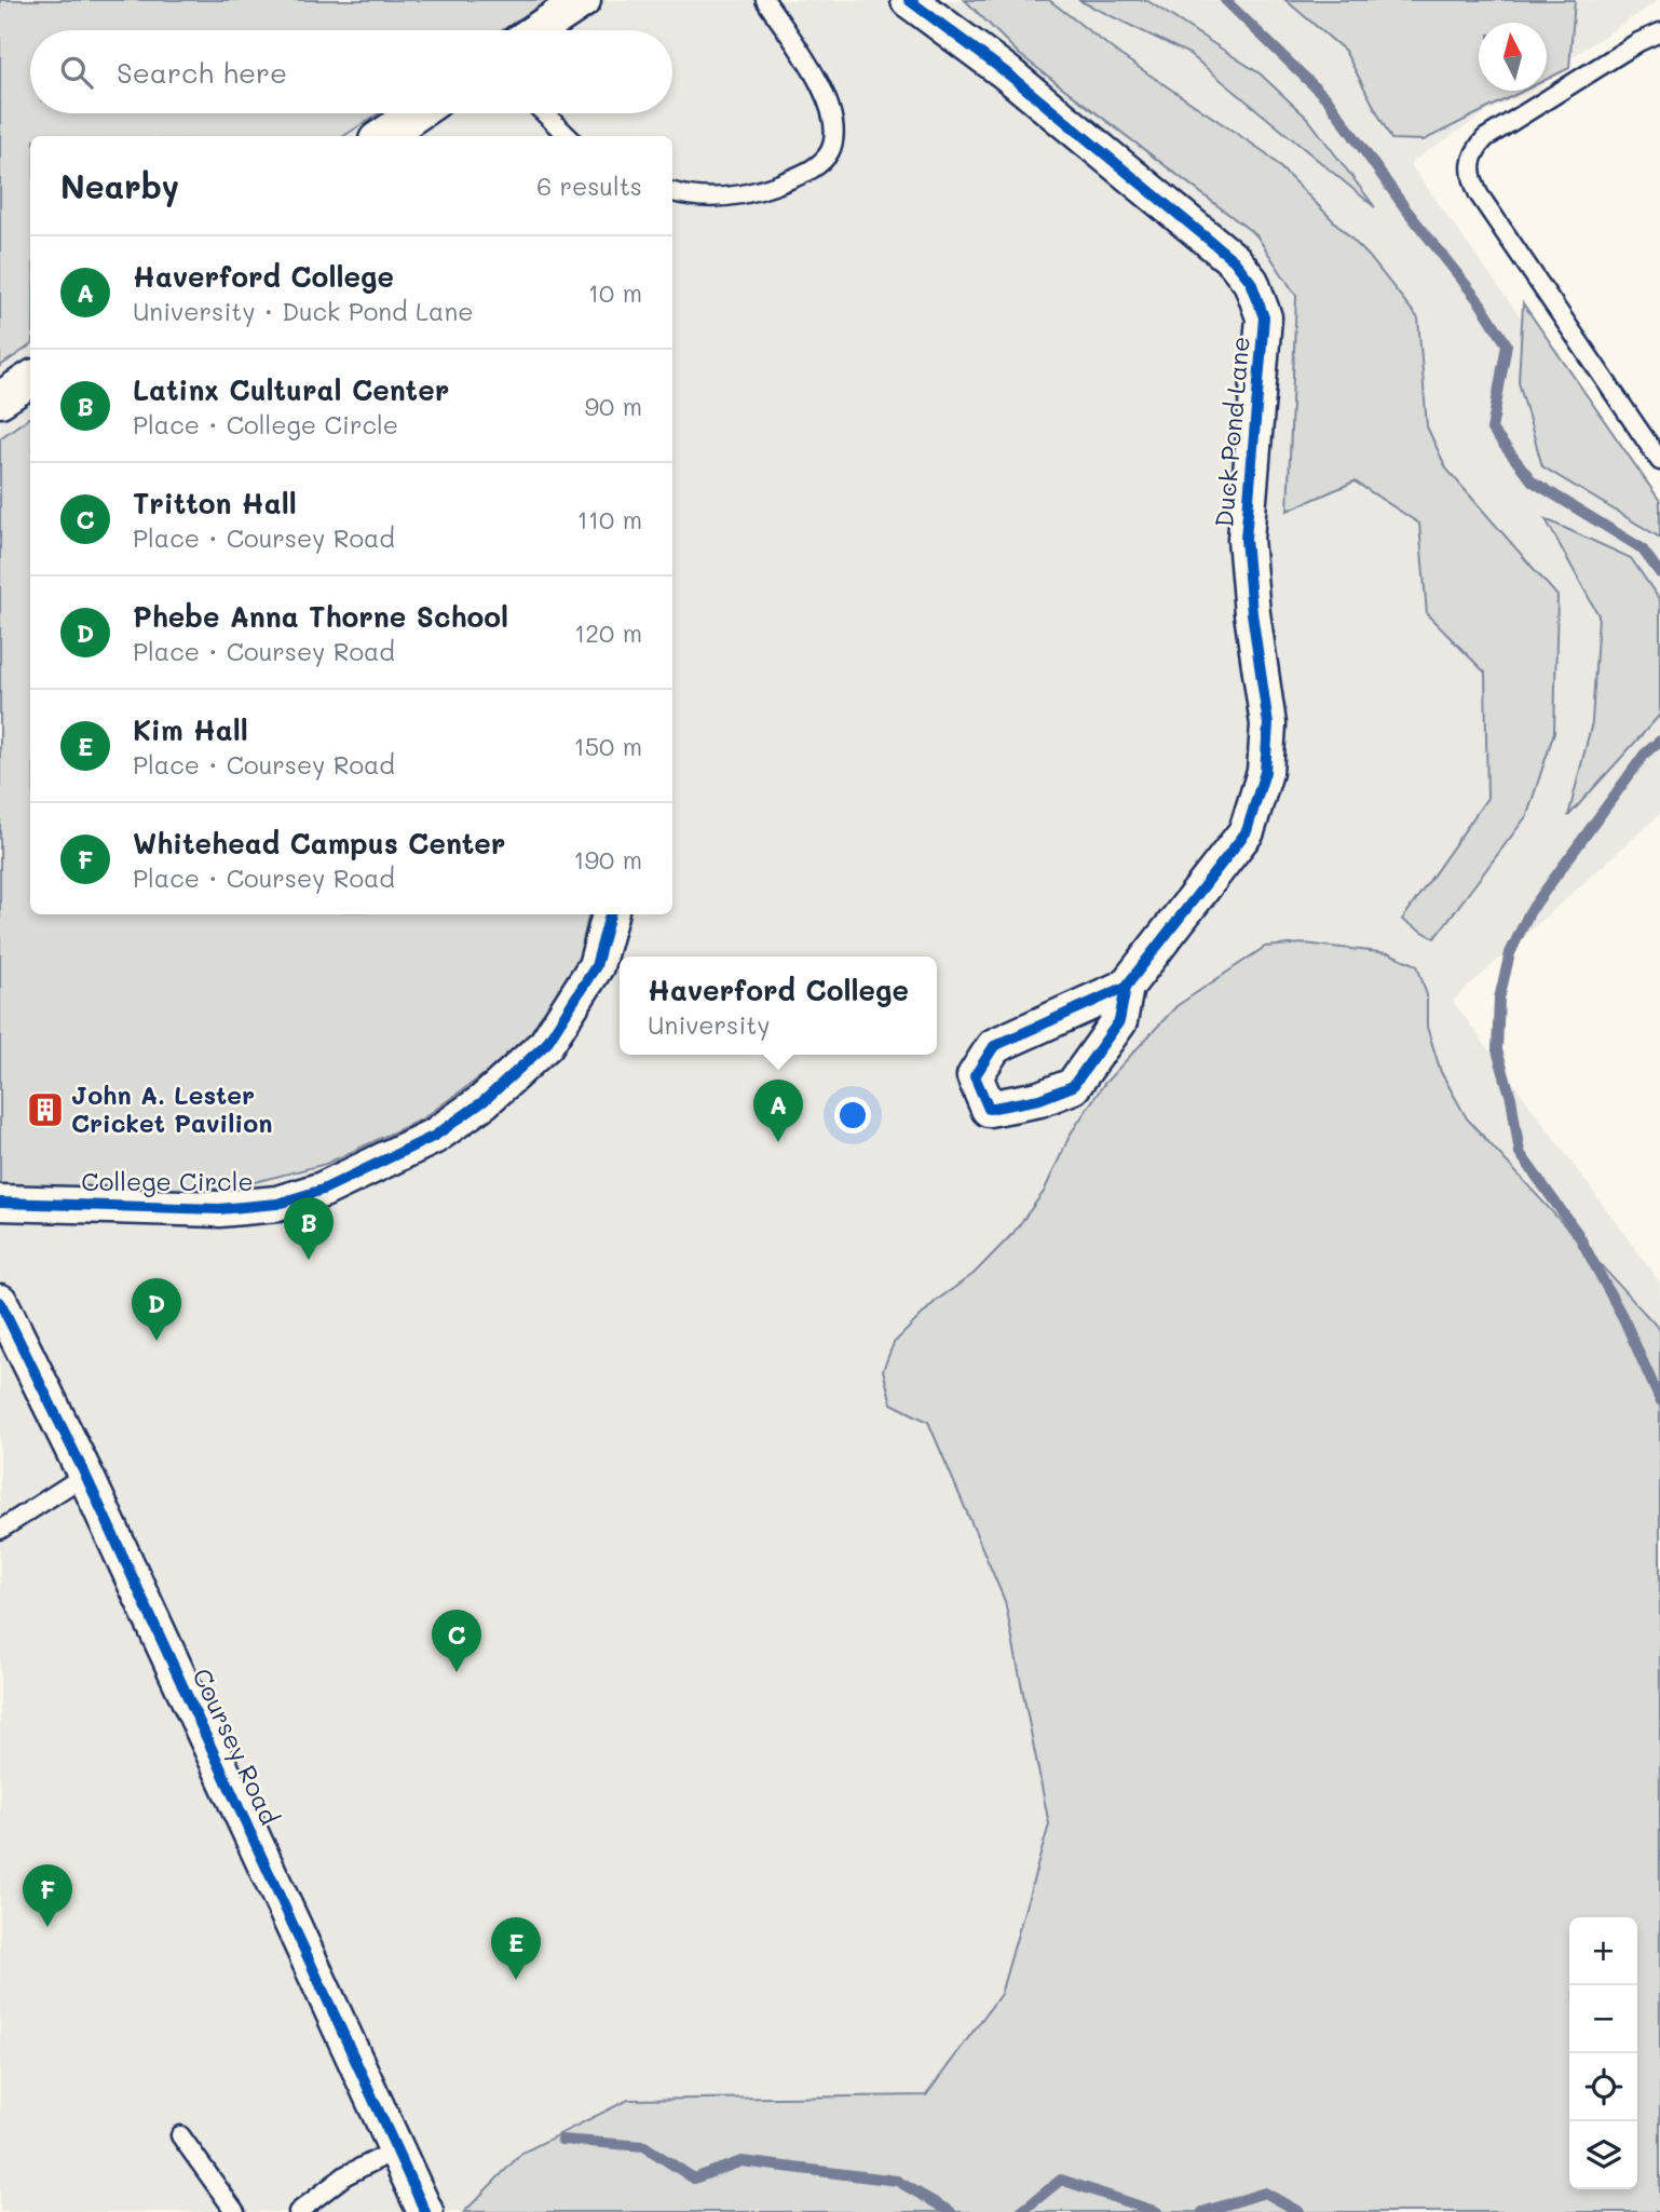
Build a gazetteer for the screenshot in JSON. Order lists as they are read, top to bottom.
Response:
{
  "streets": {
    "street": ["Duck Pond Lane", "College Circle", "Coursey Road"]
  },
  "places": {
    "building": ["John A. Lester Cricket Pavilion"]
  },
  "north": "top",
  "page": {
    "search": "Search here",
    "heading": ["Nearby", "6 results"],
    "list": [
      {
        "mark": "A",
        "name": "Haverford College",
        "note": "University · Duck Pond Lane",
        "value": "10 m"
      },
      {
        "mark": "B",
        "name": "Latinx Cultural Center",
        "note": "Place · College Circle",
        "value": "90 m"
      },
      {
        "mark": "C",
        "name": "Tritton Hall",
        "note": "Place · Coursey Road",
        "value": "110 m"
      },
      {
        "mark": "D",
        "name": "Phebe Anna Thorne School",
        "note": "Place · Coursey Road",
        "value": "120 m"
      },
      {
        "mark": "E",
        "name": "Kim Hall",
        "note": "Place · Coursey Road",
        "value": "150 m"
      },
      {
        "mark": "F",
        "name": "Whitehead Campus Center",
        "note": "Place · Coursey Road",
        "value": "190 m"
      }
    ],
    "popup": ["Haverford College", "University"],
    "pins": [
      "A",
      "B",
      "D",
      "C",
      "F",
      "E"
    ],
    "map_buttons": ["+", "−"]
  }
}
